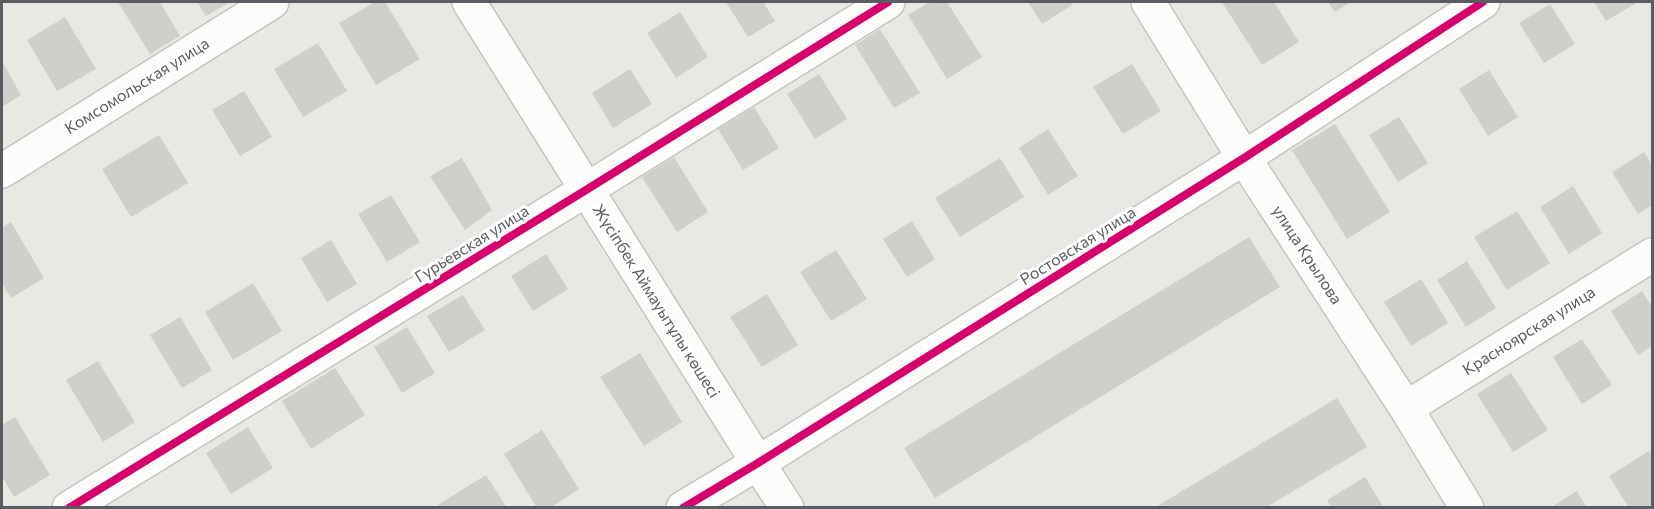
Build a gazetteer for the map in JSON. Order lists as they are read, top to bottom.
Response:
{
  "streets": {
    "street": [
      "Комсомольская улица",
      "Гурьевская улица",
      "Ростовская улица",
      "улица Крылова",
      "Жүсіпбек Аймауытұлы көшесі",
      "Красноярская улица"
    ]
  },
  "crossings": [
    ["Гурьевская улица", "Жүсіпбек Аймауытұлы көшесі"],
    ["Ростовская улица", "улица Крылова"],
    ["Ростовская улица", "Жүсіпбек Аймауытұлы көшесі"],
    ["улица Крылова", "Красноярская улица"]
  ]
}
